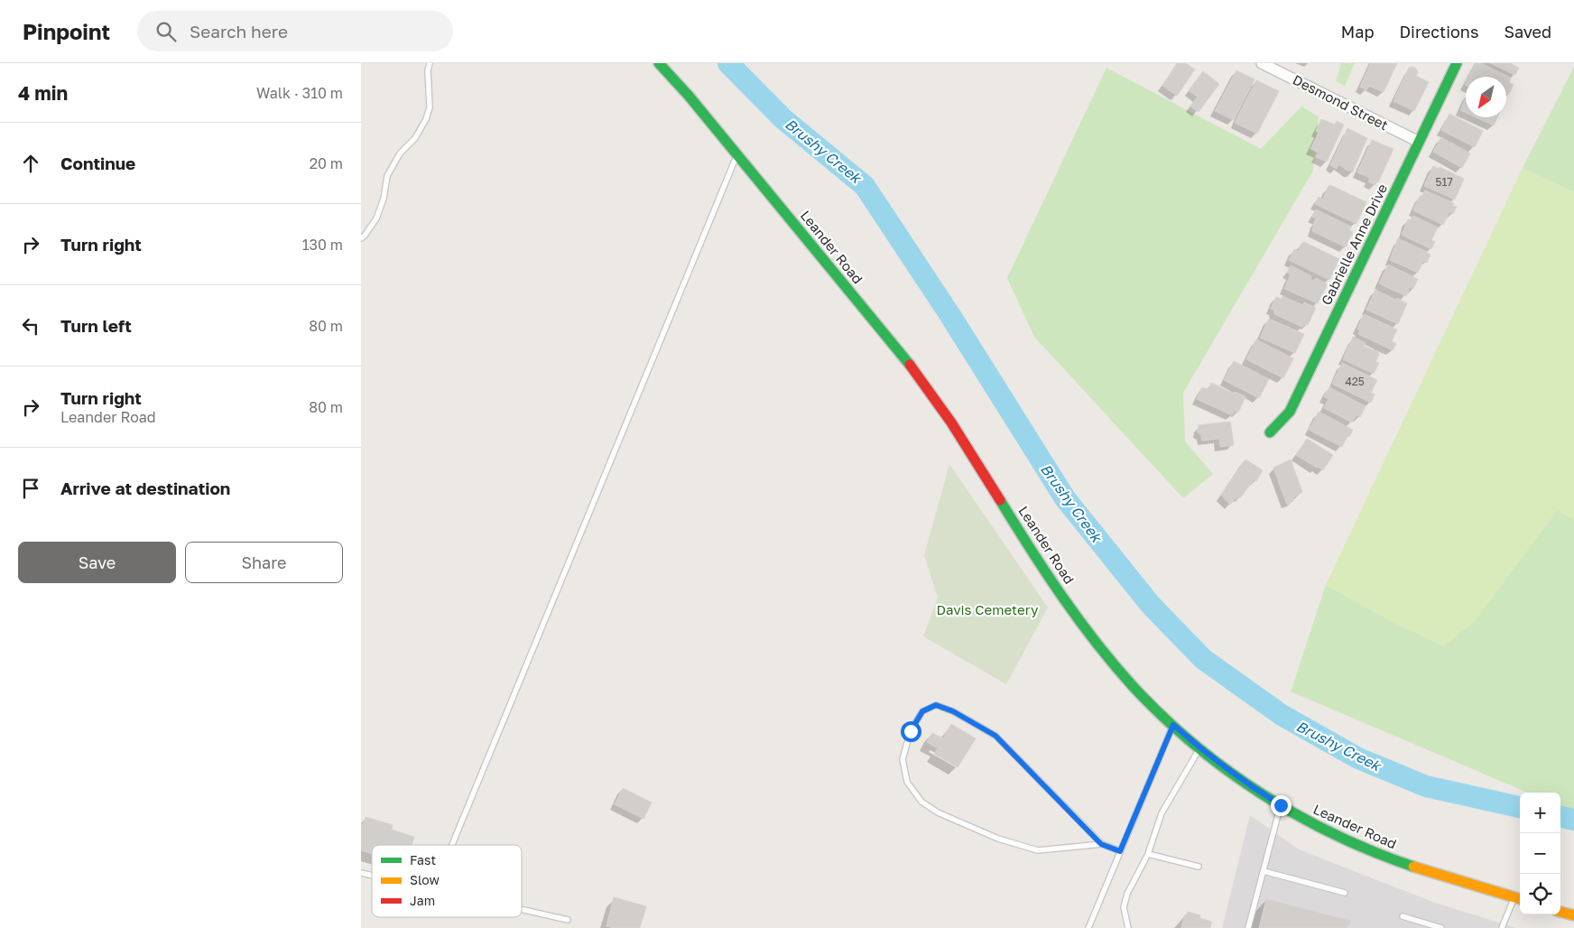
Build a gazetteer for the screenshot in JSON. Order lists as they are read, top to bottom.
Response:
{
  "streets": {
    "main road": ["Gabrielle Anne Drive", "Leander Road"],
    "street": ["Desmond Street"]
  },
  "crossings": [
    ["Desmond Street", "Gabrielle Anne Drive"]
  ],
  "water": ["Brushy Creek"],
  "parks": ["Davis Cemetery"],
  "house_numbers": ["517", "425"],
  "legend": ["Fast", "Slow", "Jam"],
  "north": "bottom left",
  "page": {
    "header": "Pinpoint",
    "search": "Search here",
    "nav": ["Map", "Directions", "Saved"],
    "heading": ["4 min", "Walk · 310 m"],
    "list": [
      ["Continue", "20 m"],
      ["Turn right", "130 m"],
      ["Turn left", "80 m"],
      ["Turn right", "Leander Road", "80 m"],
      "Arrive at destination"
    ],
    "buttons": ["Save", "Share"],
    "map_buttons": ["+", "−"]
  }
}
